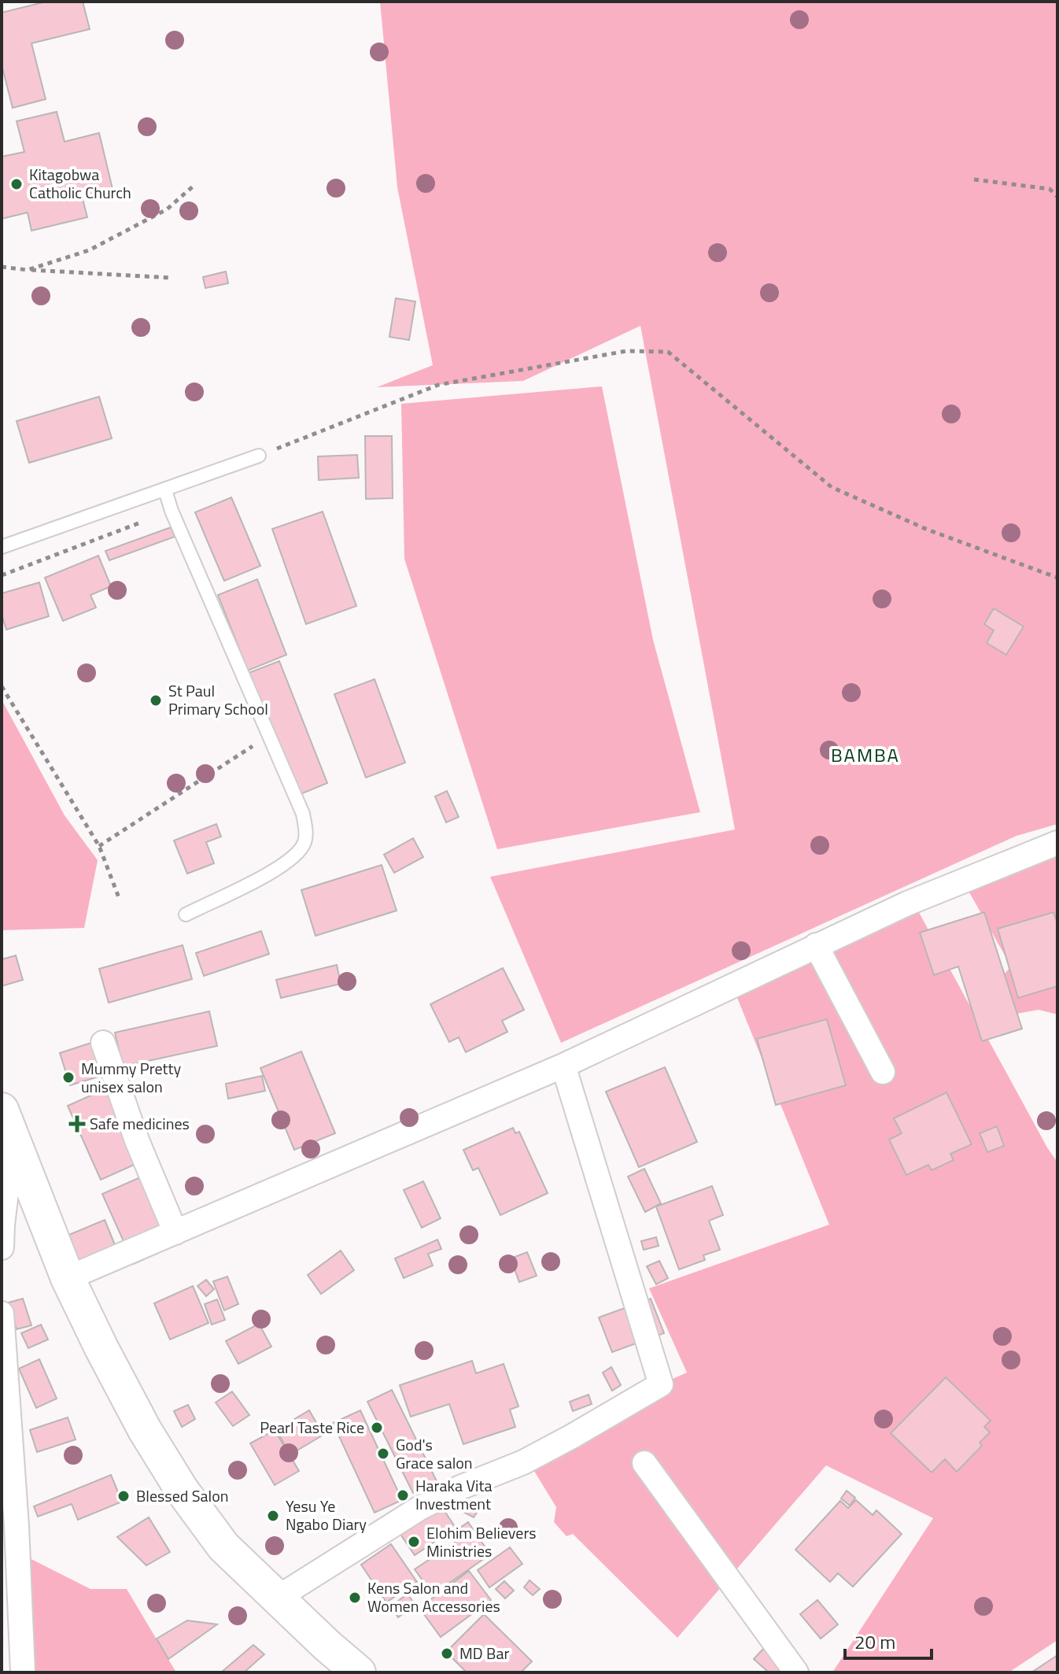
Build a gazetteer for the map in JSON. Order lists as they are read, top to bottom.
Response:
{
  "districts": ["BAMBA"],
  "places": {
    "other": [
      "Kitagobwa Catholic Church",
      "St Paul Primary School",
      "Mummy Pretty unisex salon",
      "Pearl Taste Rice",
      "God's Grace salon",
      "Haraka Vita Investment",
      "Blessed Salon",
      "Yesu Ye Ngabo Diary",
      "Elohim Believers Ministries",
      "Kens Salon and Women Accessories",
      "MD Bar"
    ],
    "health": ["Safe medicines"]
  },
  "scale_bar": "20 m"
}
